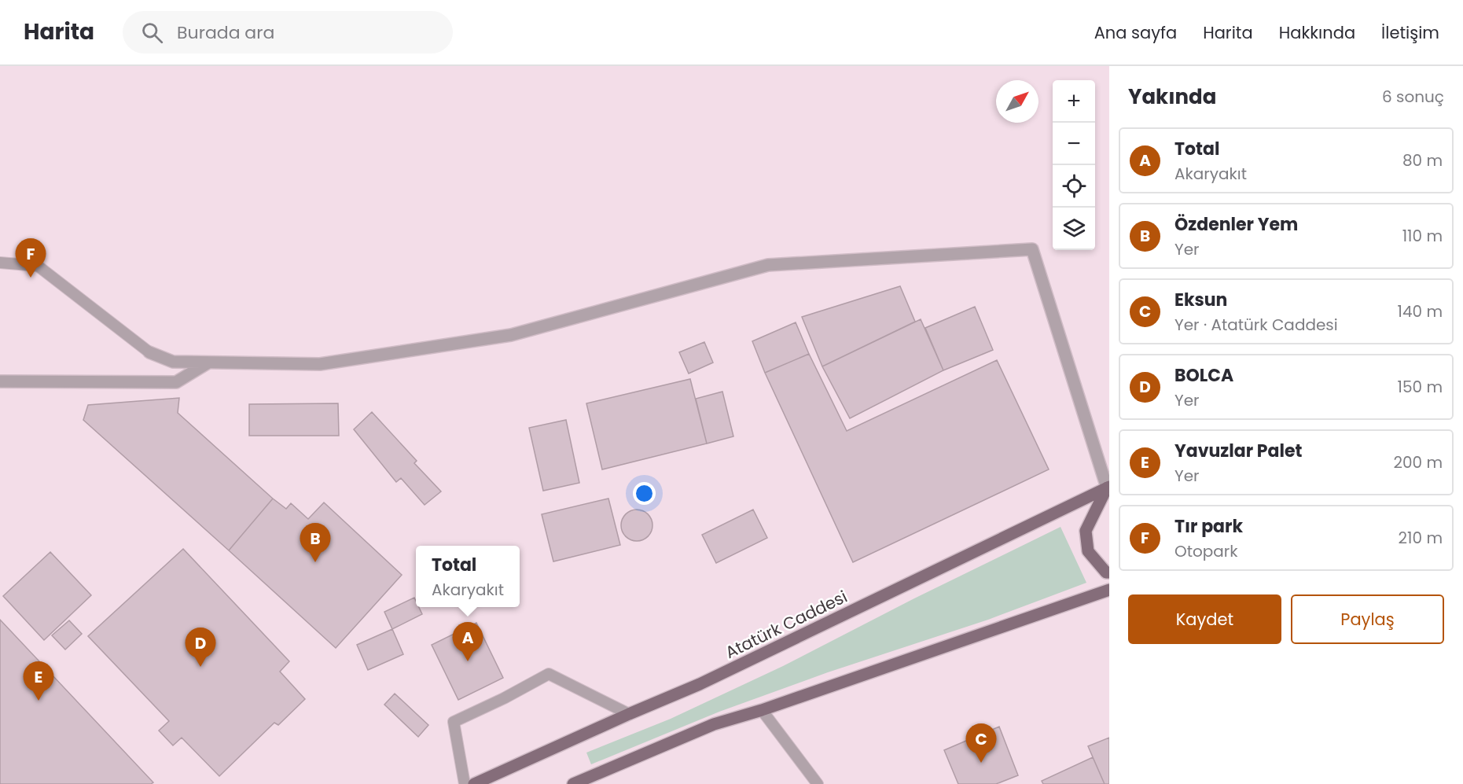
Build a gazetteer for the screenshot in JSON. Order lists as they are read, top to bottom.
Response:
{
  "streets": {
    "main road": ["Atatürk Caddesi"]
  },
  "north": "top right",
  "page": {
    "header": "Harita",
    "search": "Burada ara",
    "nav": [
      "Ana sayfa",
      "Harita",
      "Hakkında",
      "İletişim"
    ],
    "heading": ["Yakında", "6 sonuç"],
    "map_buttons": ["+", "−"],
    "list": [
      {
        "mark": "A",
        "name": "Total",
        "note": "Akaryakıt",
        "value": "80 m"
      },
      {
        "mark": "B",
        "name": "Özdenler Yem",
        "note": "Yer",
        "value": "110 m"
      },
      {
        "mark": "C",
        "name": "Eksun",
        "note": "Yer · Atatürk Caddesi",
        "value": "140 m"
      },
      {
        "mark": "D",
        "name": "BOLCA",
        "note": "Yer",
        "value": "150 m"
      },
      {
        "mark": "E",
        "name": "Yavuzlar Palet",
        "note": "Yer",
        "value": "200 m"
      },
      {
        "mark": "F",
        "name": "Tır park",
        "note": "Otopark",
        "value": "210 m"
      }
    ],
    "pins": [
      "F",
      "B",
      "A",
      "D",
      "E",
      "C"
    ],
    "popup": ["Total", "Akaryakıt"],
    "buttons": ["Kaydet", "Paylaş"]
  }
}
